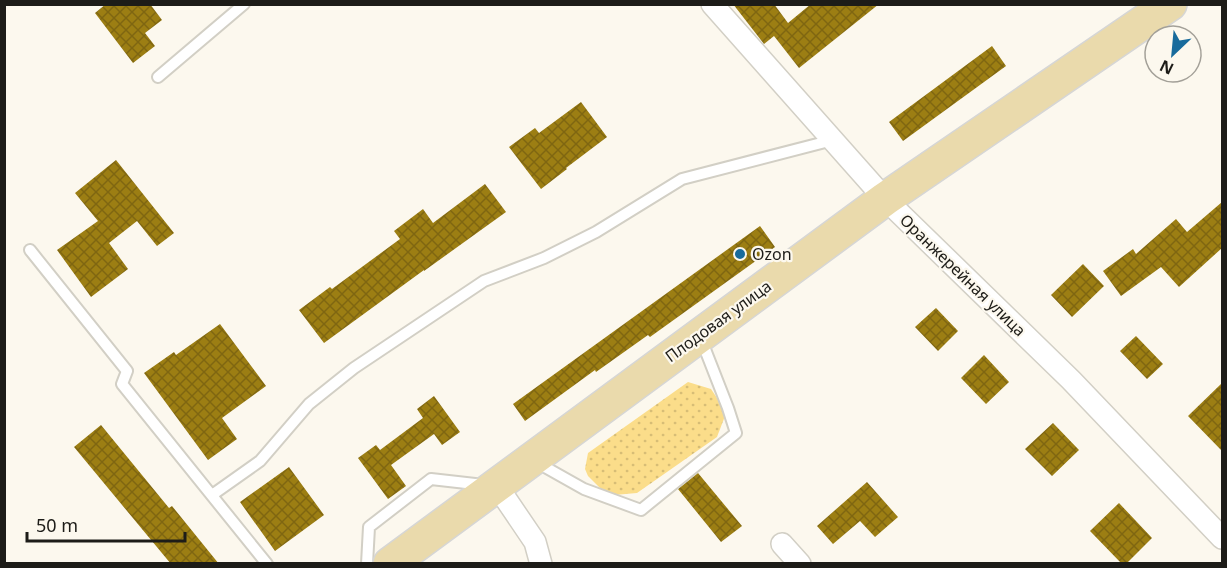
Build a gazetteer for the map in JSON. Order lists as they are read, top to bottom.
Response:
{
  "streets": {
    "main road": ["Плодовая улица"],
    "street": ["Оранжерейная улица"]
  },
  "crossings": [
    ["Оранжерейная улица", "Плодовая улица"]
  ],
  "places": ["Ozon"],
  "scale_bar": "50 m",
  "north": "bottom left"
}
